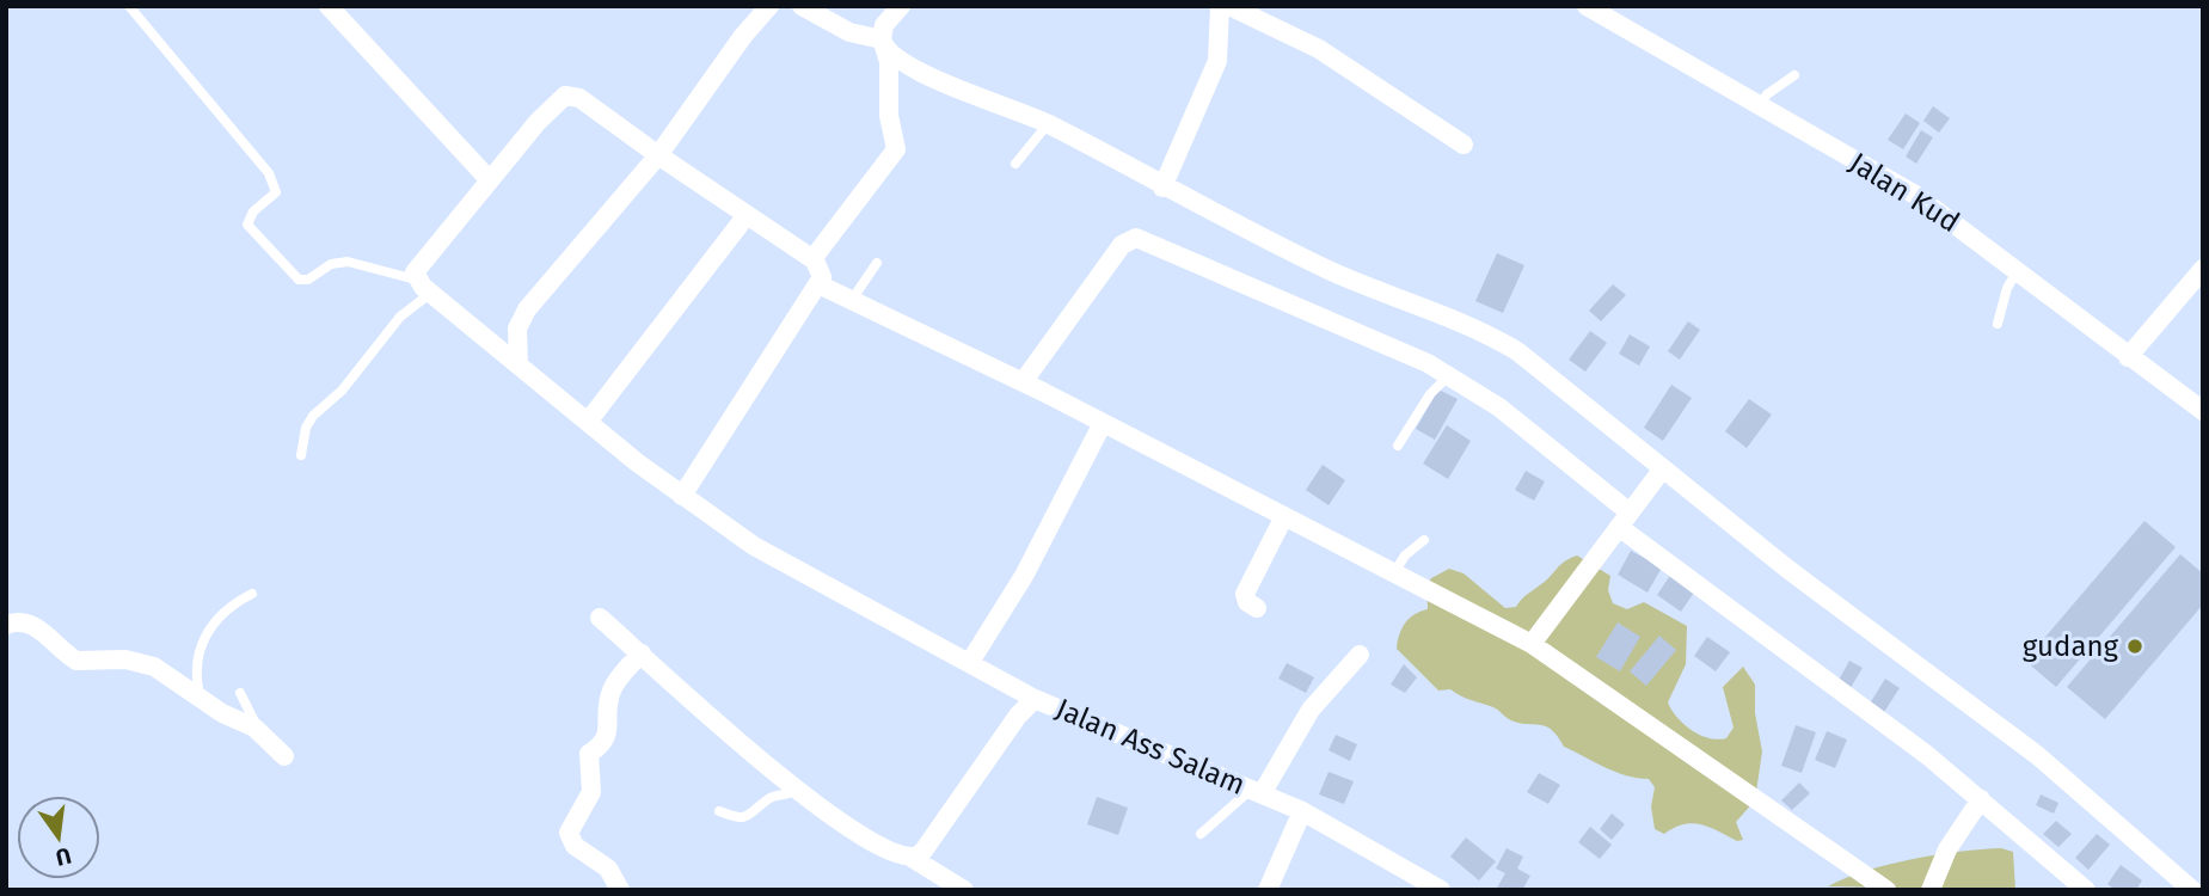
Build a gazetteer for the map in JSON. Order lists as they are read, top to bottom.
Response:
{
  "streets": {
    "street": ["Jalan Kud", "Jalan Ass Salam"]
  },
  "places": ["gudang"],
  "north": "bottom"
}
